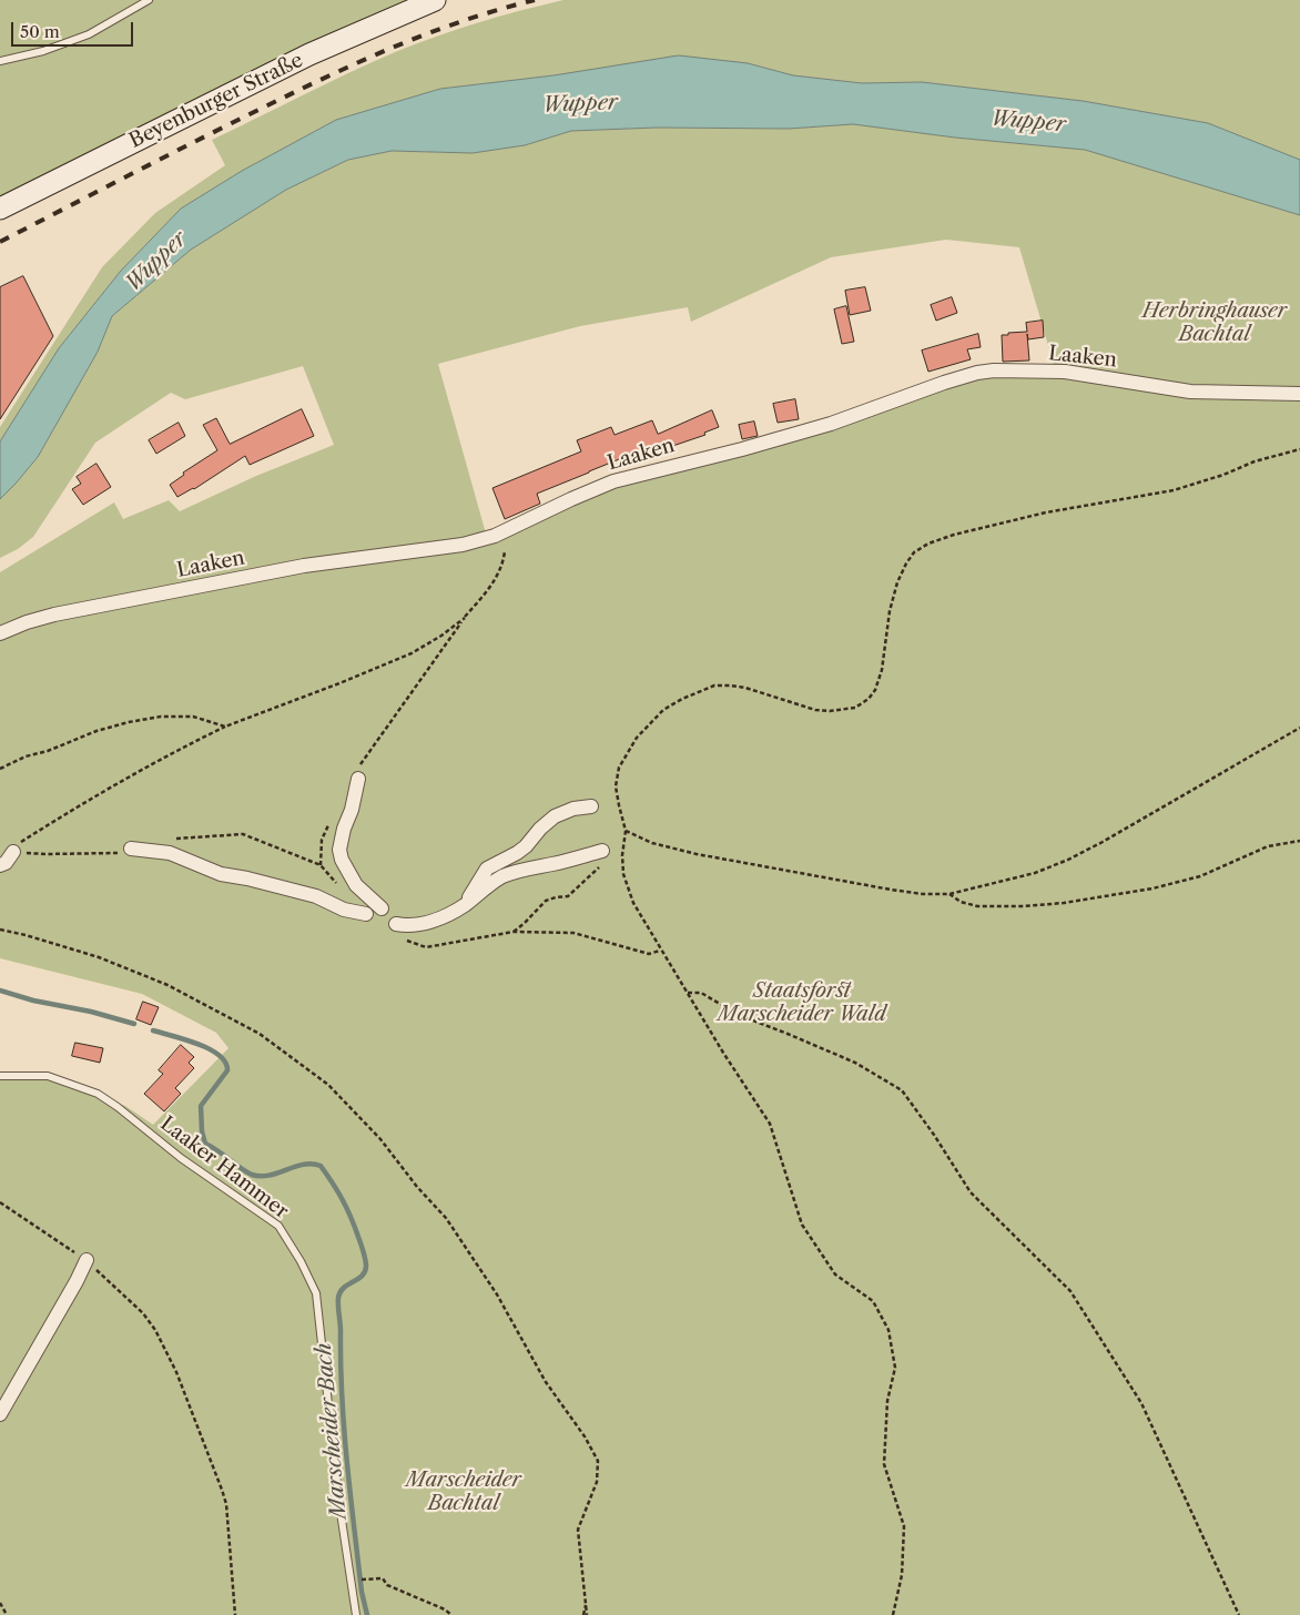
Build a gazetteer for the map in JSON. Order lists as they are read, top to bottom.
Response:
{
  "streets": {
    "main road": ["Beyenburger Straße"],
    "street": ["Laaken"],
    "lane": ["Laaker Hammer"]
  },
  "water": ["Wupper", "Marscheider Bach"],
  "parks": ["Herbringhauser Bachtal", "Staatsforst Marscheider Wald", "Marscheider Bachtal"],
  "scale_bar": "50 m"
}
